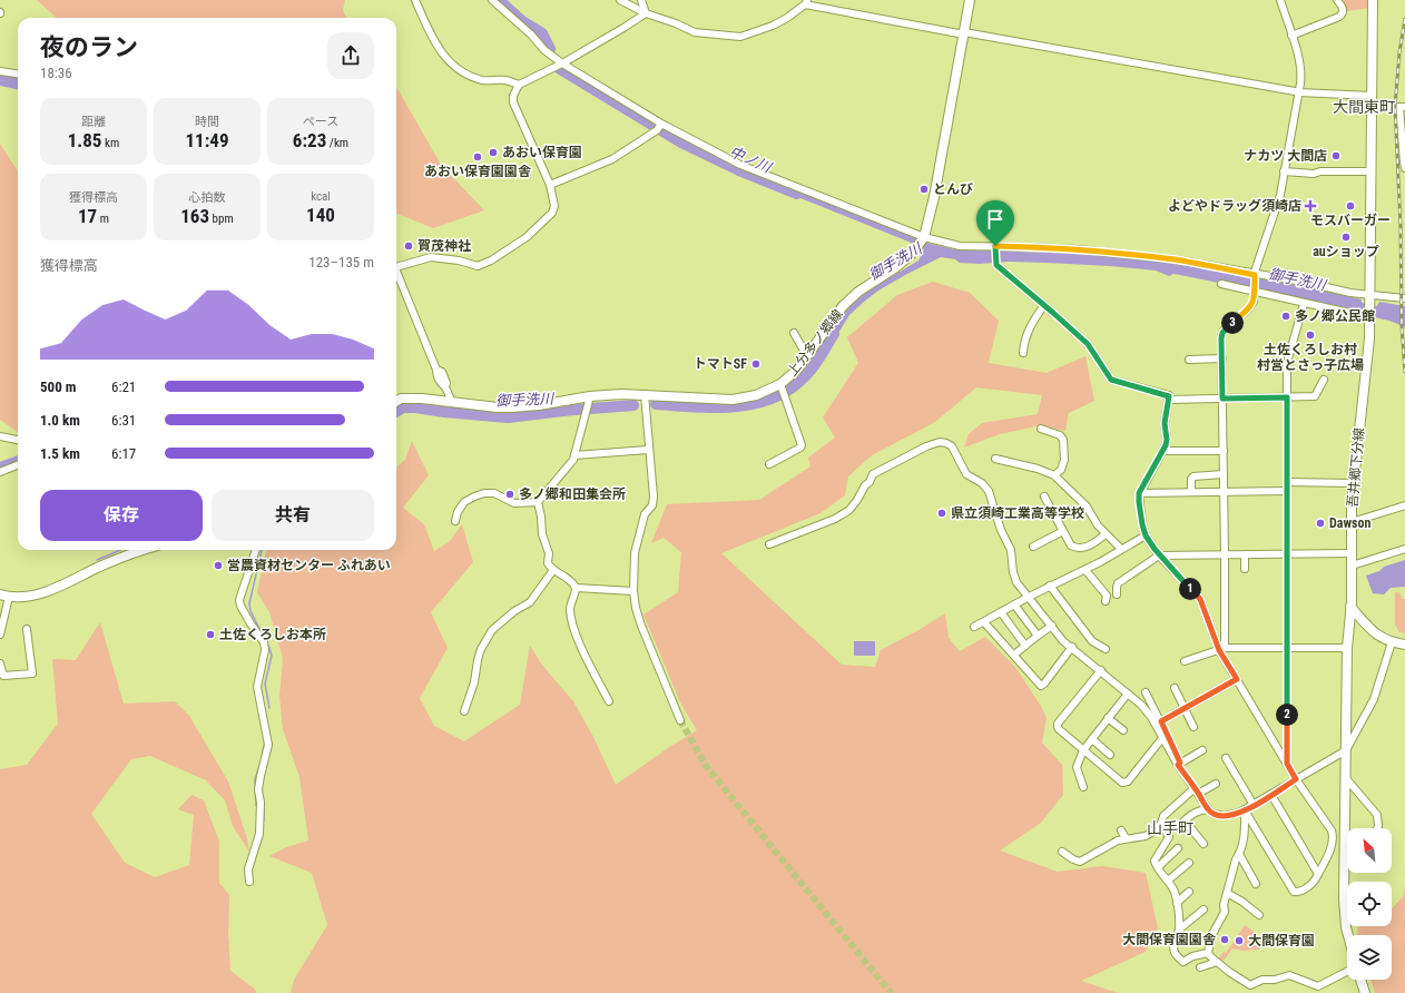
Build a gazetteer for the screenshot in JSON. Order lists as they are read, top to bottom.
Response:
{
  "streets": {
    "main road": ["上分多ノ郷線", "吾井郷下分線"]
  },
  "districts": ["大間東町", "山手町"],
  "water": ["中ノ川", "御手洗川"],
  "places": {
    "other": [
      "あおい保育園",
      "ナカツ 大間店",
      "あおい保育園園舎",
      "とんび",
      "モスバーガー",
      "auショップ",
      "賀茂神社",
      "多ノ郷公民館",
      "土佐くろしお村 村営とさっ子広場",
      "トマトSF",
      "多ノ郷和田集会所",
      "県立須崎工業高等学校",
      "Dawson",
      "営農資材センター ふれあい",
      "土佐くろしお本所",
      "大間保育園園舎",
      "大間保育園"
    ],
    "health": ["よどやドラッグ須崎店"]
  },
  "north": "top left",
  "page": {
    "heading": ["夜のラン", "18:36"],
    "stats": [
      ["距離", "1.85 km"],
      ["時間", "11:49"],
      ["ペース", "6:23 /km"],
      ["獲得標高", "17 m"],
      ["心拍数", "163 bpm"],
      ["kcal", "140"]
    ],
    "chart": ["獲得標高", "123–135 m"],
    "pins": ["3", "1", "2"],
    "list": [
      {
        "name": "500 m",
        "note": "6:21"
      },
      {
        "name": "1.0 km",
        "note": "6:31"
      },
      {
        "name": "1.5 km",
        "note": "6:17"
      }
    ],
    "buttons": ["保存", "共有"]
  }
}
